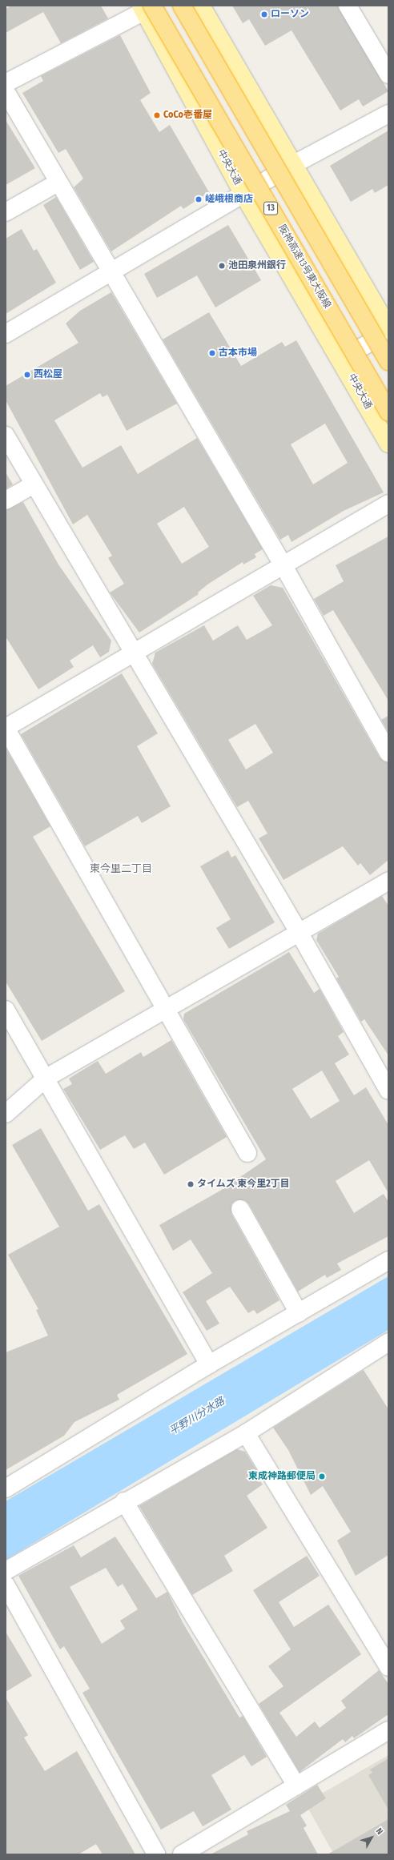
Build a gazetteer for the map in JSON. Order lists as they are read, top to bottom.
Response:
{
  "streets": {
    "highway": ["13", "阪神高速13号東大阪線"],
    "main road": ["中央大通"]
  },
  "crossings": [
    ["中央大通", "阪神高速13号東大阪線"]
  ],
  "districts": ["東今里二丁目"],
  "water": ["平野川分水路"],
  "places": [
    "ローソン",
    "CoCo壱番屋",
    "嵯峨根商店",
    "池田泉州銀行",
    "古本市場",
    "西松屋",
    "タイムズ 東今里2丁目",
    "東成神路郵便局"
  ],
  "north": "top right"
}
